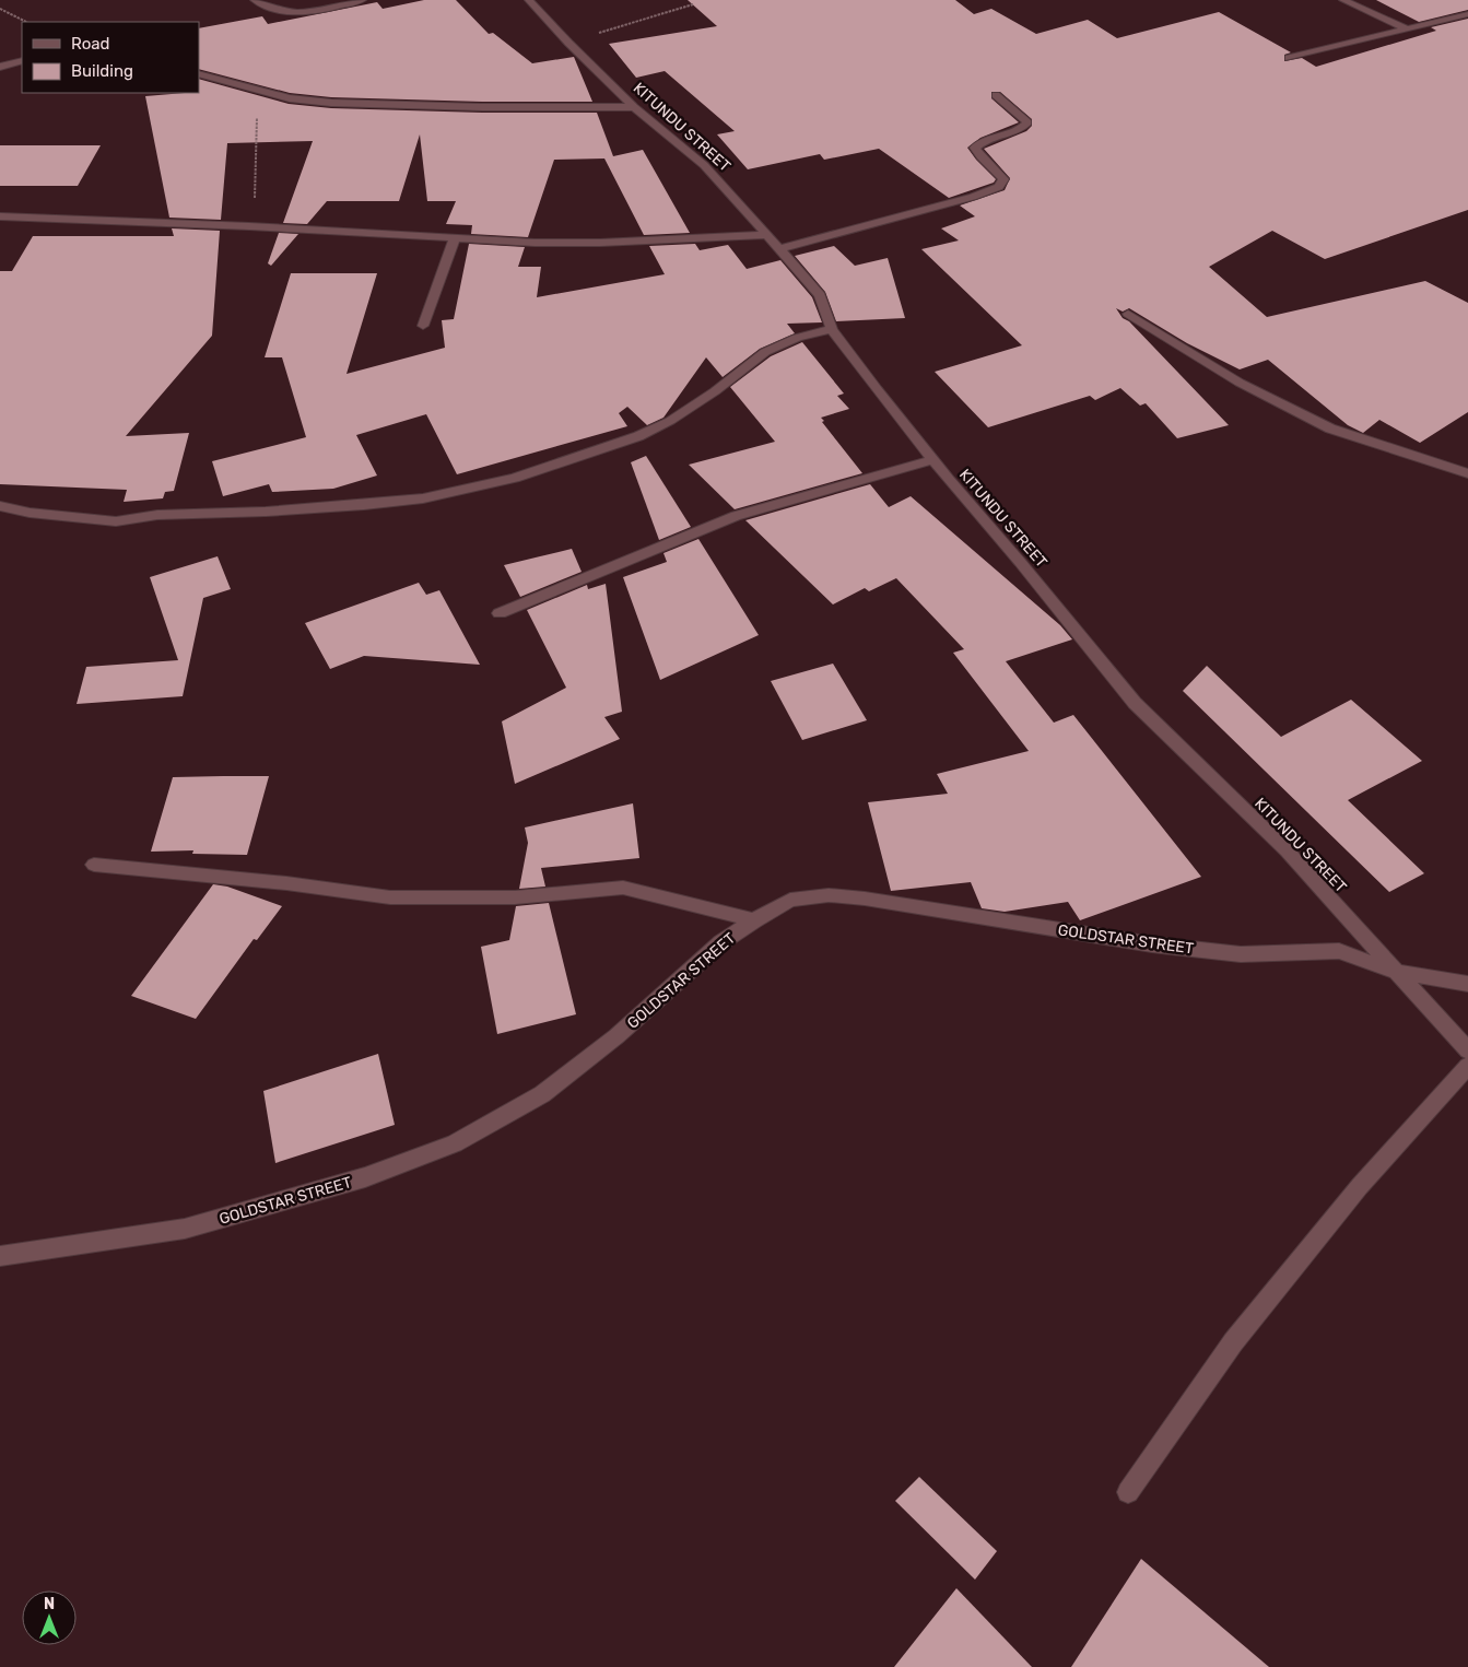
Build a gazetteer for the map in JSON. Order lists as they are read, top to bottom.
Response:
{
  "streets": {
    "street": ["KITUNDU STREET", "GOLDSTAR STREET"]
  },
  "crossings": [
    ["KITUNDU STREET", "GOLDSTAR STREET"]
  ],
  "legend": ["Road", "Building"],
  "north": "top"
}
